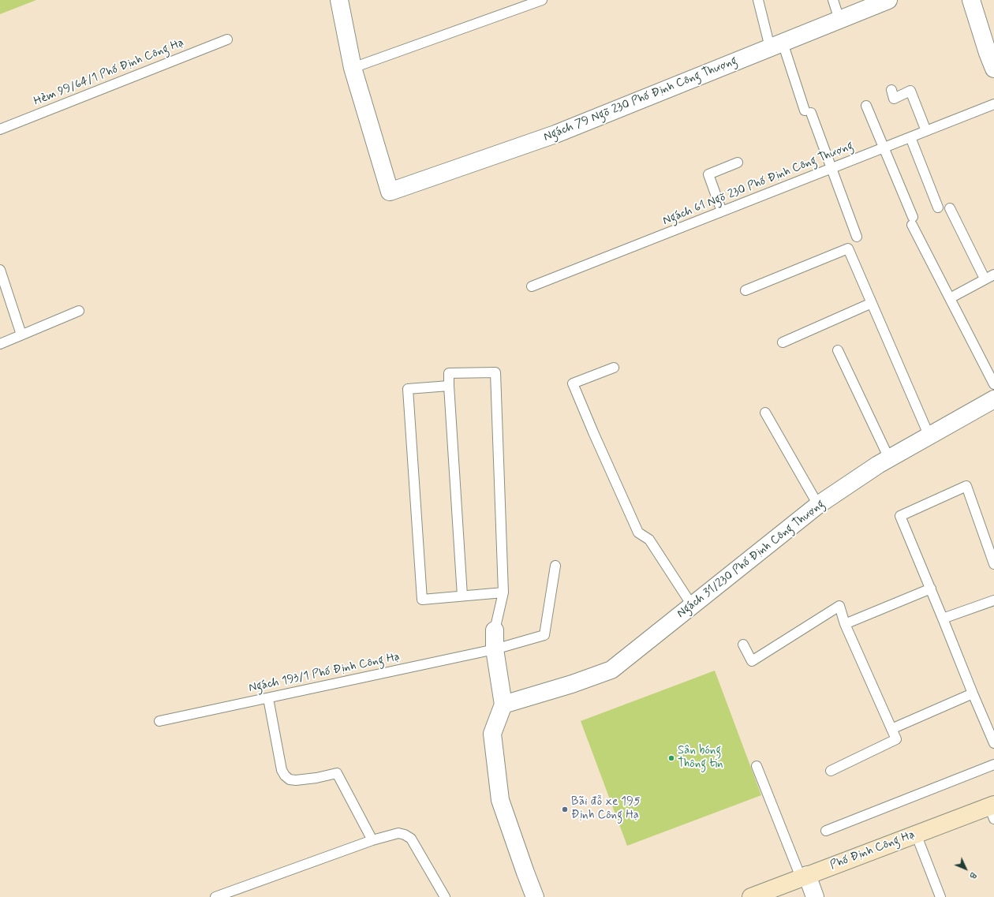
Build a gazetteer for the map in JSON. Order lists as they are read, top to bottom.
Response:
{
  "streets": {
    "street": ["Ngách 79 Ngõ 230 Phố Định Công Thượng", "Ngách 31/230 Phố Định Công Thượng", "Phố Định Công Hạ"],
    "lane": ["Hẻm 99/64/1 Phố Định Công Hạ", "Ngách 61 Ngõ 230 Phố Định Công Thượng", "Ngách 193/1 Phố Định Công Hạ"]
  },
  "places": ["Sân bóng Thông tin", "Bãi đỗ xe 195 Định Công Hạ"],
  "north": "bottom right"
}
